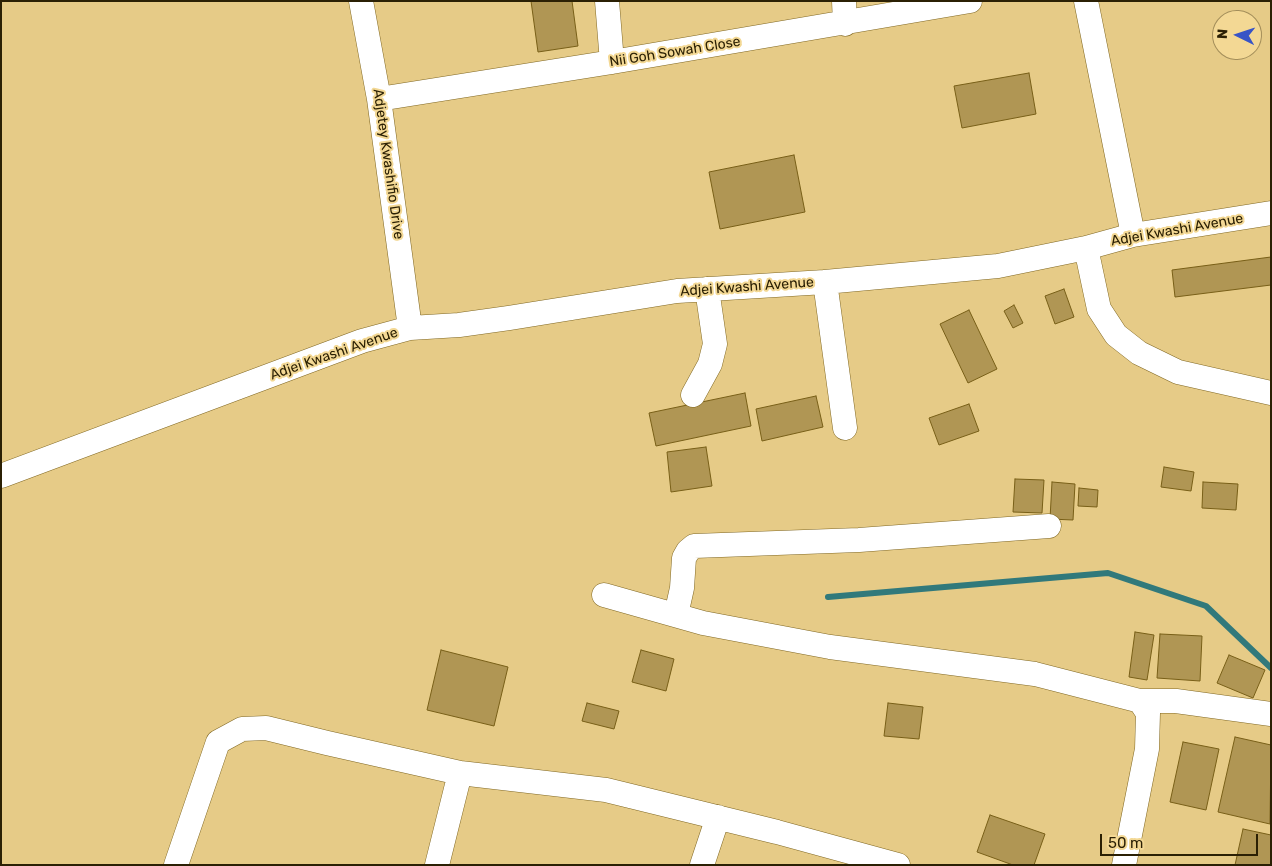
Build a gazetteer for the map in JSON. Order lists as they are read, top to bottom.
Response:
{
  "streets": {
    "street": ["Nii Goh Sowah Close", "Adjetey Kwashifio Drive", "Adjei Kwashi Avenue"]
  },
  "crossings": [
    ["Nii Goh Sowah Close", "Adjetey Kwashifio Drive"],
    ["Adjetey Kwashifio Drive", "Adjei Kwashi Avenue"]
  ],
  "scale_bar": "50 m",
  "north": "left"
}
